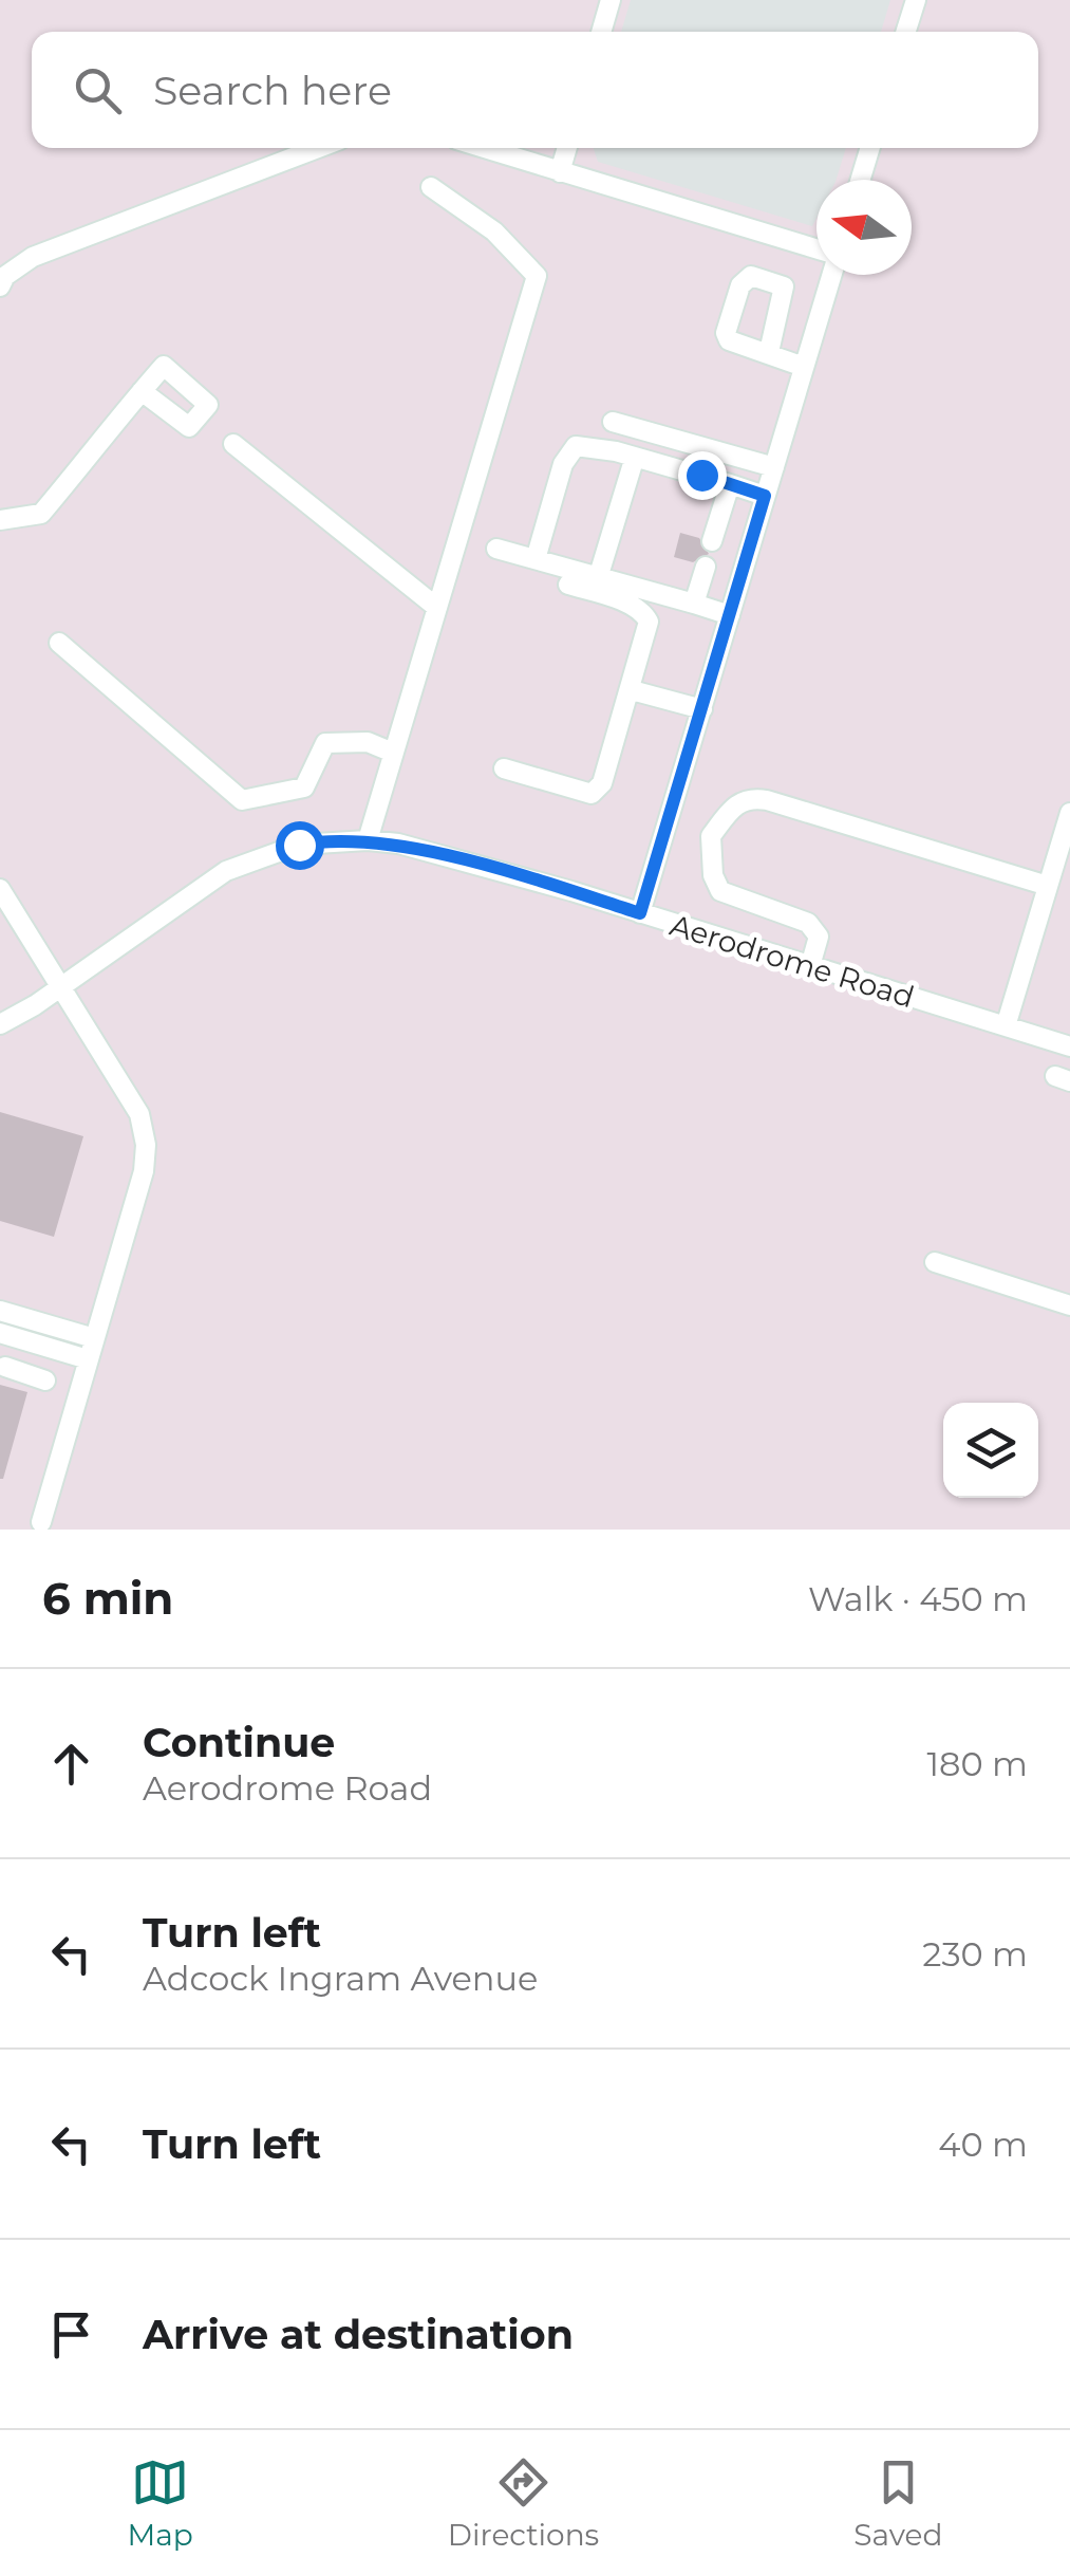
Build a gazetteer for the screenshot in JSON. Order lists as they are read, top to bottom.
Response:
{
  "streets": {
    "street": ["Aerodrome Road"]
  },
  "north": "left",
  "page": {
    "search": "Search here",
    "heading": ["6 min", "Walk · 450 m"],
    "list": [
      ["Continue", "Aerodrome Road", "180 m"],
      ["Turn left", "Adcock Ingram Avenue", "230 m"],
      ["Turn left", "40 m"],
      "Arrive at destination"
    ],
    "nav": ["Map", "Directions", "Saved"]
  }
}
